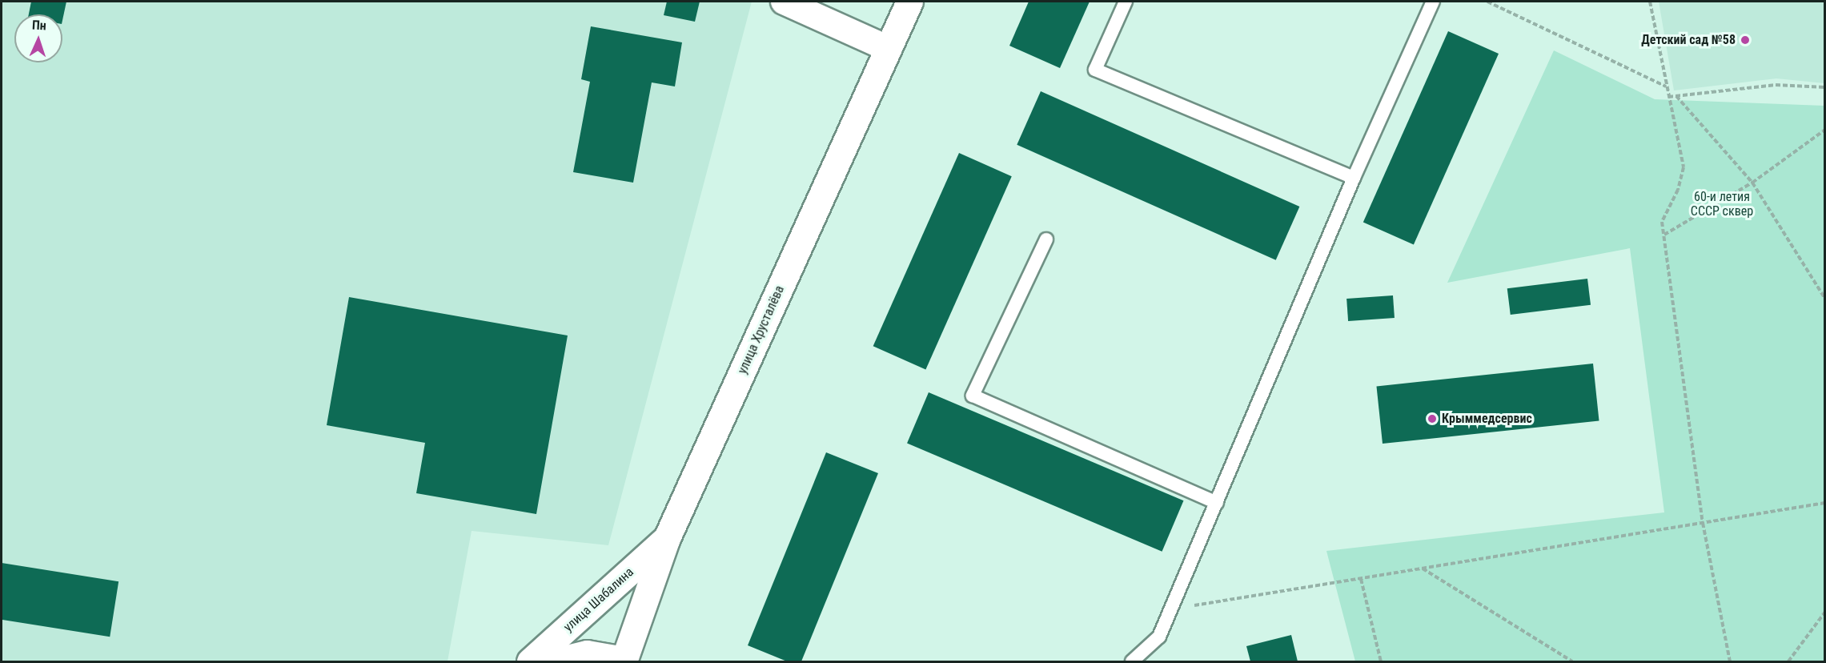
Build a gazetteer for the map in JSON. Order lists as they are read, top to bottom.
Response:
{
  "streets": {
    "main road": ["улица Хрусталёва", "улица Шабалина"]
  },
  "crossings": [
    ["улица Хрусталёва", "улица Шабалина"]
  ],
  "parks": ["60-и летия СССР сквер"],
  "places": ["Детский сад №58", "Крыммедсервис"],
  "north": "top"
}
